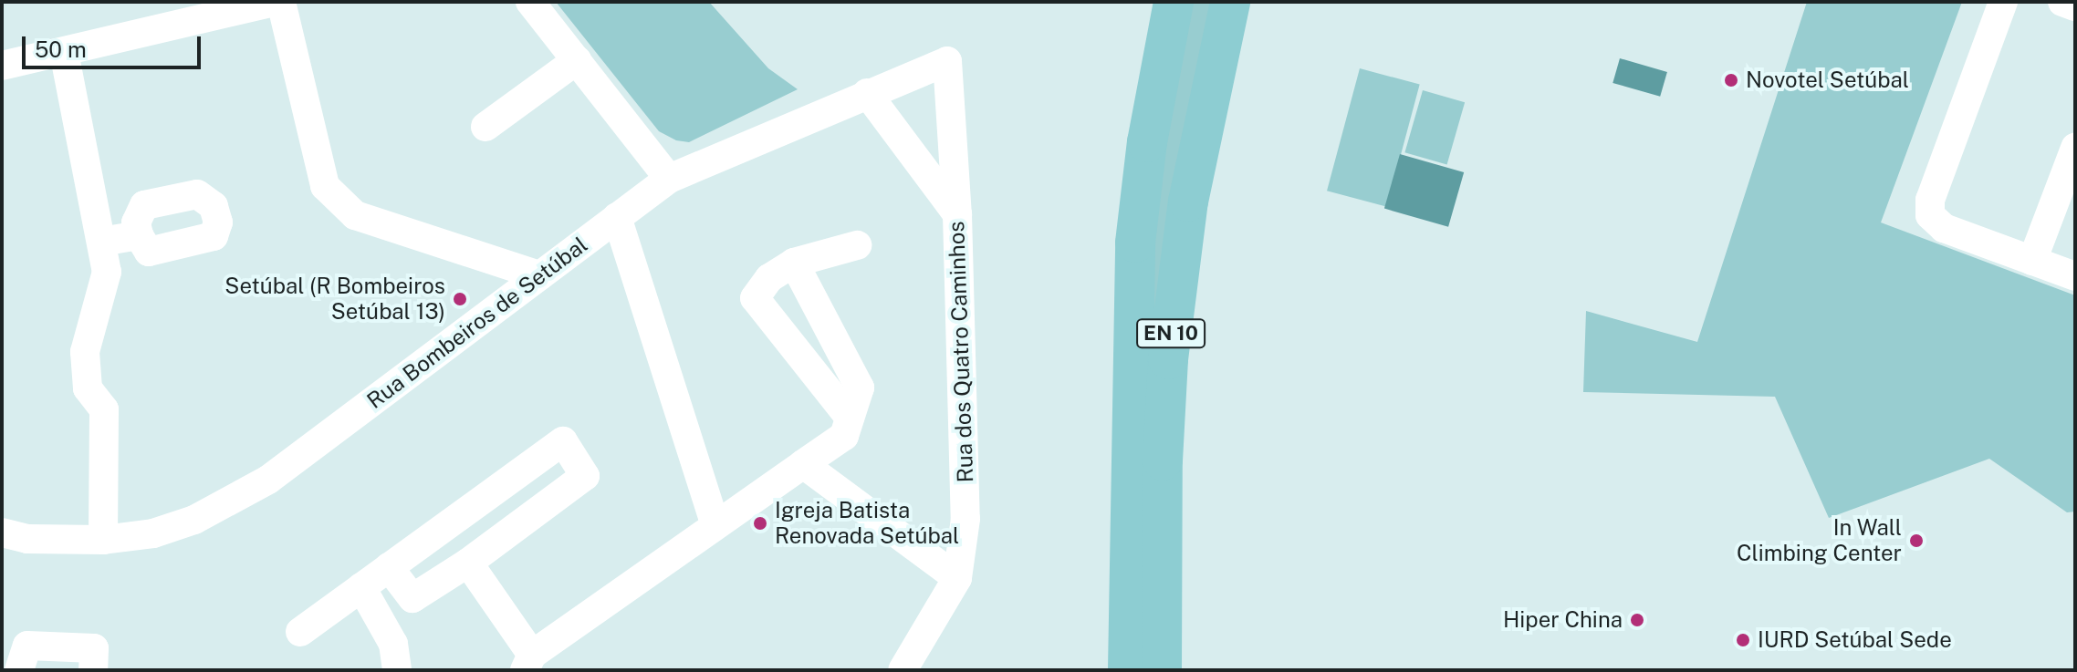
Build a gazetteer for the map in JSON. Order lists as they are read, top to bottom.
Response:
{
  "streets": {
    "main road": ["EN 10"],
    "street": ["Rua Bombeiros de Setúbal", "Rua dos Quatro Caminhos"]
  },
  "crossings": [
    ["Rua Bombeiros de Setúbal", "Rua dos Quatro Caminhos"]
  ],
  "places": [
    "Novotel Setúbal",
    "Setúbal (R Bombeiros Setúbal 13)",
    "Igreja Batista Renovada Setúbal",
    "In Wall Climbing Center",
    "Hiper China",
    "IURD Setúbal Sede"
  ],
  "scale_bar": "50 m"
}
